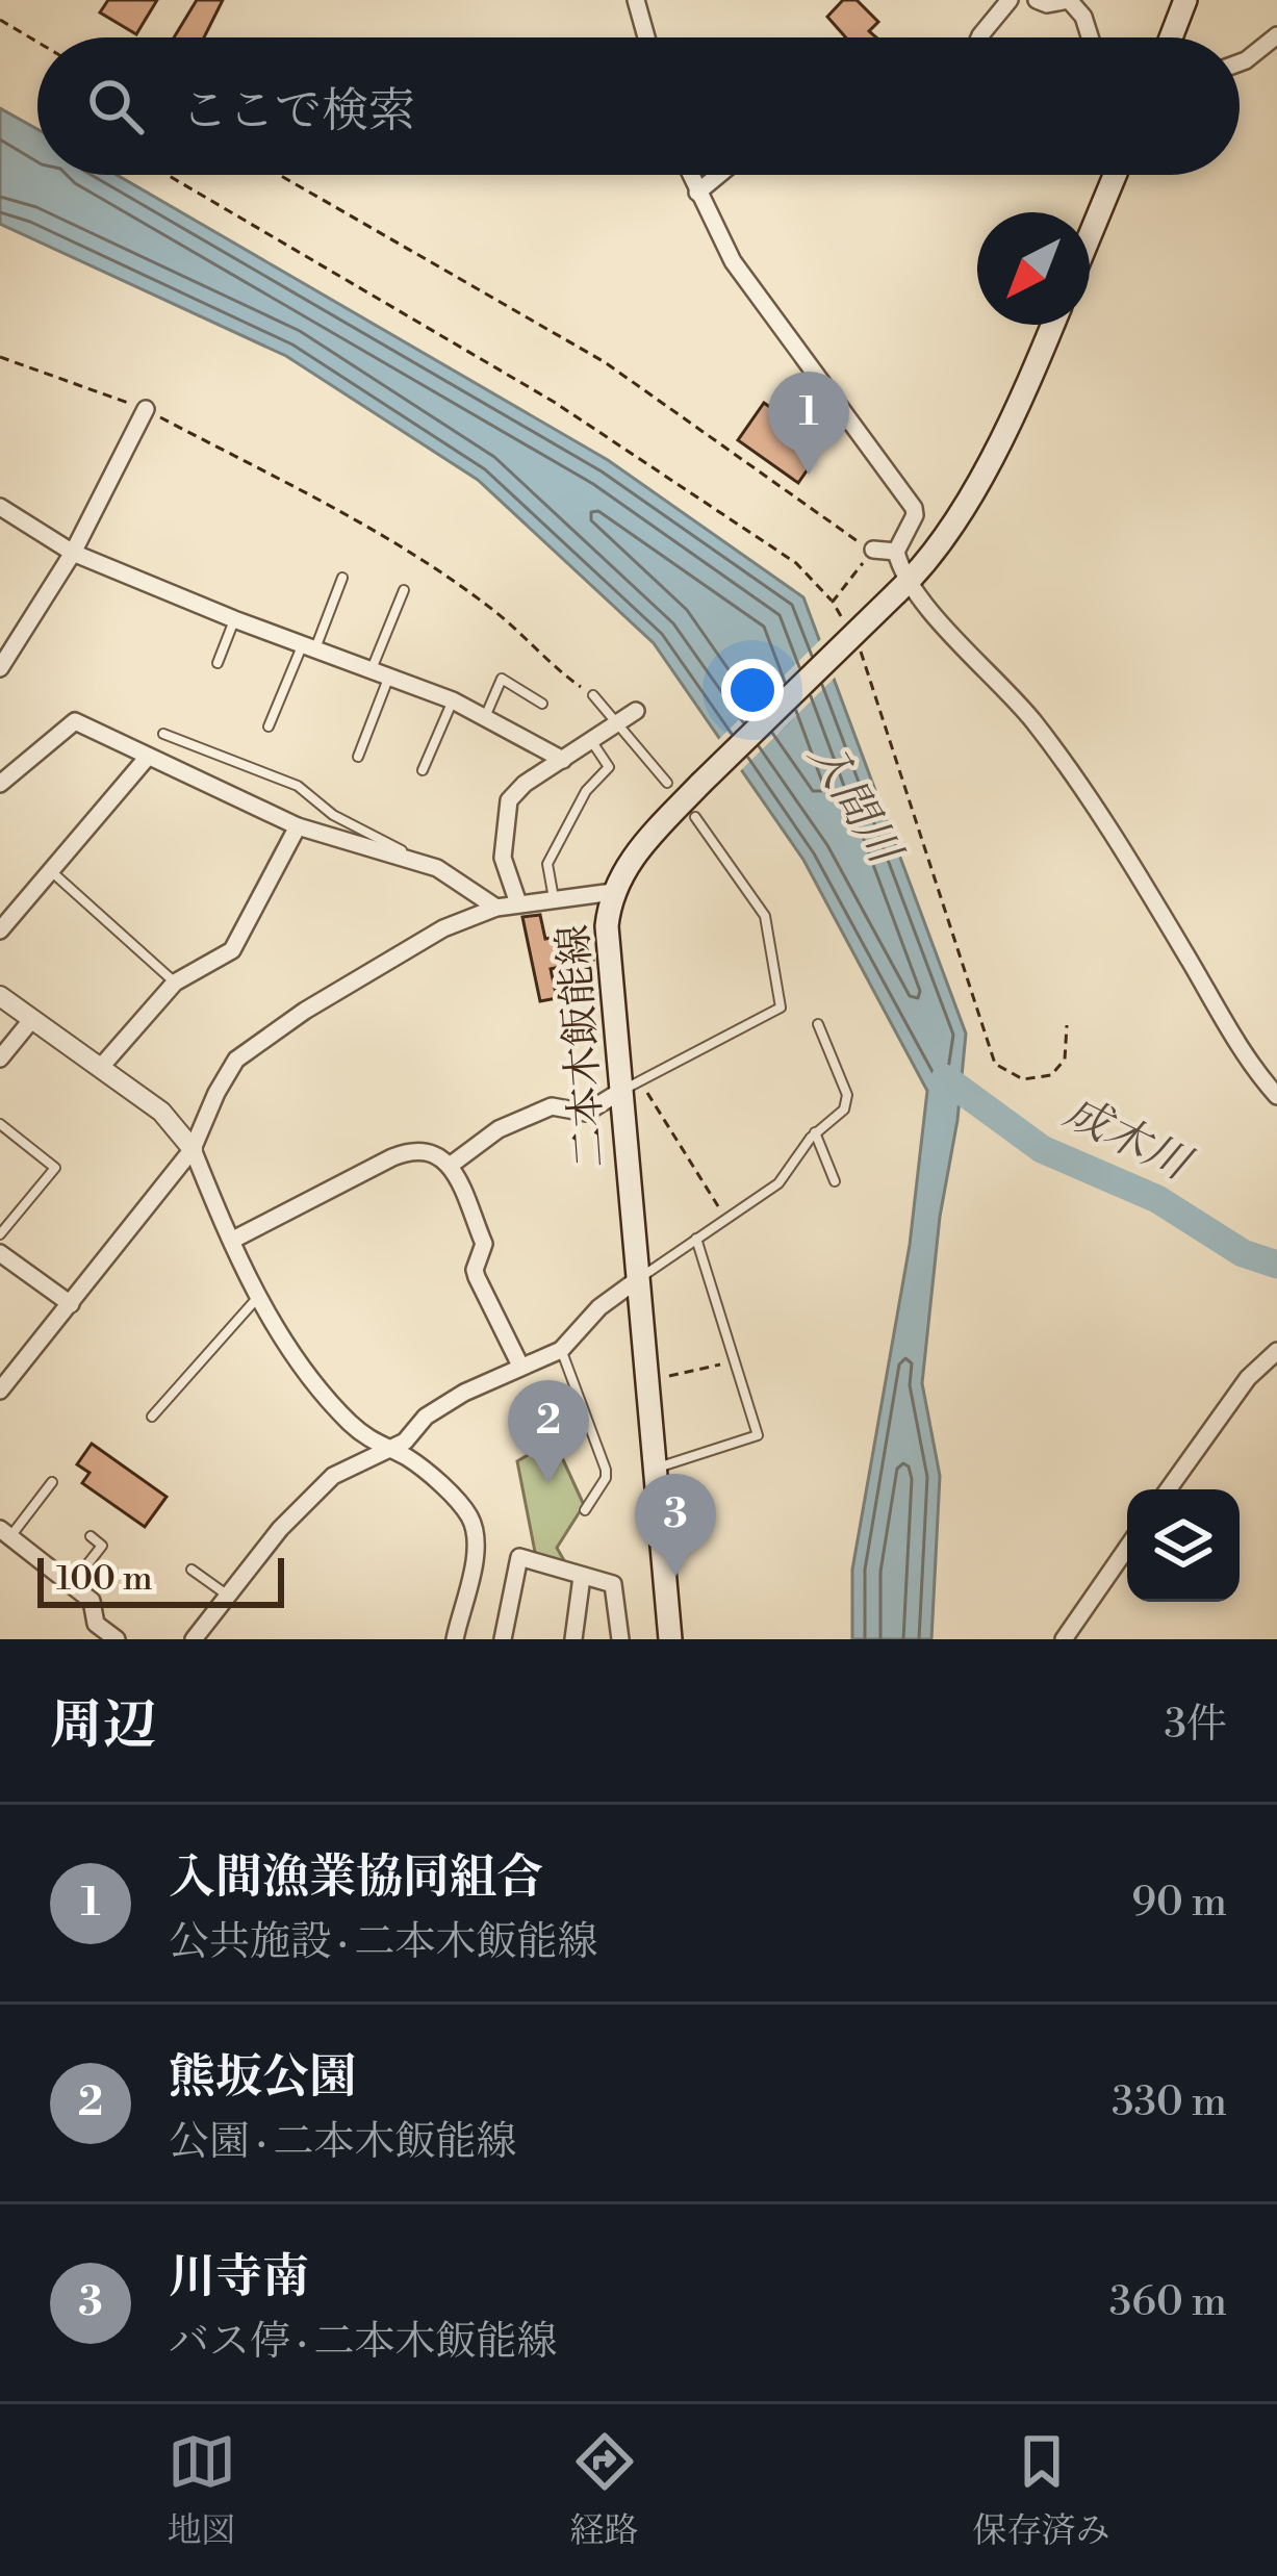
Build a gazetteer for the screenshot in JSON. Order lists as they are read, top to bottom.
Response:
{
  "streets": {
    "main road": ["二本木飯能線"]
  },
  "water": ["入間川", "成木川"],
  "scale_bar": "100 m",
  "north": "bottom left",
  "page": {
    "search": "ここで検索",
    "pins": ["1", "2", "3"],
    "scale": "100 m",
    "heading": ["周辺", "3件"],
    "list": [
      {
        "mark": "1",
        "name": "入間漁業協同組合",
        "note": "公共施設 · 二本木飯能線",
        "value": "90 m"
      },
      {
        "mark": "2",
        "name": "熊坂公園",
        "note": "公園 · 二本木飯能線",
        "value": "330 m"
      },
      {
        "mark": "3",
        "name": "川寺南",
        "note": "バス停 · 二本木飯能線",
        "value": "360 m"
      }
    ],
    "nav": ["地図", "経路", "保存済み"]
  }
}
